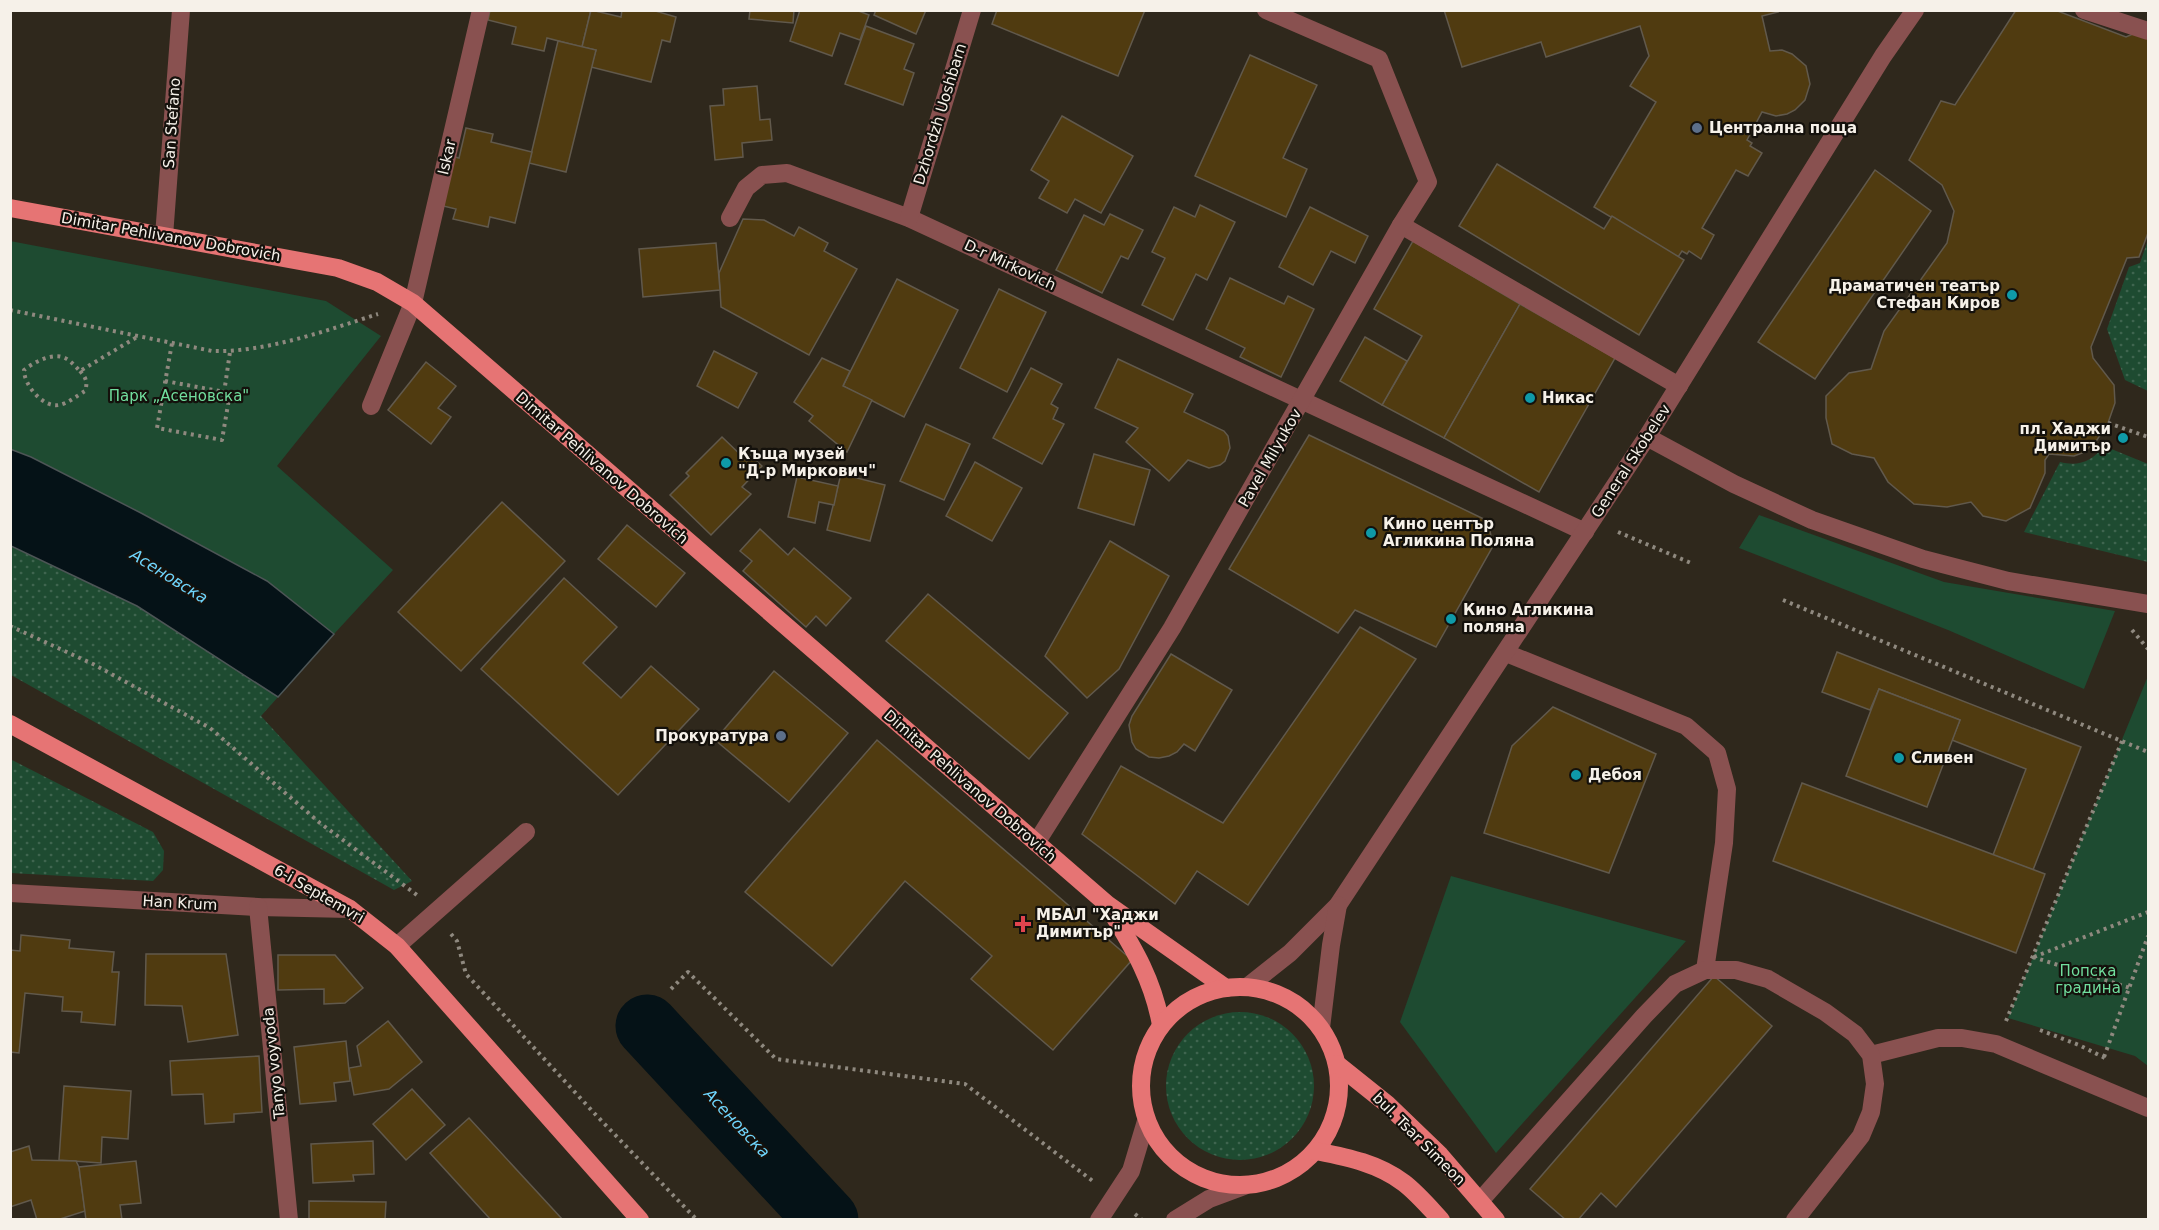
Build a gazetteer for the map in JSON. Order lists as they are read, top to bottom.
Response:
{
  "streets": {
    "main road": ["Dimitar Pehlivanov Dobrovich", "6-i Septemvri", "bul. Tsar Simeon"],
    "street": [
      "Dzhordzh Uoshbarn",
      "San Stefano",
      "Iskar",
      "D-r Mirkovich",
      "Pavel Milyukov",
      "General Skobelev",
      "Han Krum",
      "Tanyo voyvoda"
    ]
  },
  "crossings": [
    ["Dzhordzh Uoshbarn", "D-r Mirkovich"],
    ["San Stefano", "Dimitar Pehlivanov Dobrovich"],
    ["Iskar", "Dimitar Pehlivanov Dobrovich"],
    ["Dimitar Pehlivanov Dobrovich", "Pavel Milyukov"],
    ["Dimitar Pehlivanov Dobrovich", "General Skobelev"],
    ["Dimitar Pehlivanov Dobrovich", "bul. Tsar Simeon"],
    ["D-r Mirkovich", "Pavel Milyukov"],
    ["D-r Mirkovich", "General Skobelev"],
    ["General Skobelev", "bul. Tsar Simeon"],
    ["6-i Septemvri", "Han Krum"],
    ["Han Krum", "Tanyo voyvoda"]
  ],
  "water": ["Асеновска"],
  "parks": ["Парк „Асеновска\"", "Попска градина"],
  "places": {
    "other": [
      "Централна поща",
      "Драматичен театър Стефан Киров",
      "Никас",
      "пл. Хаджи Димитър",
      "Къща музей \"Д-р Миркович\"",
      "Кино център Агликина Поляна",
      "Кино Агликина поляна",
      "Прокуратура",
      "Сливен",
      "Дебоя"
    ],
    "health": ["МБАЛ \"Хаджи Димитър\""]
  }
}
